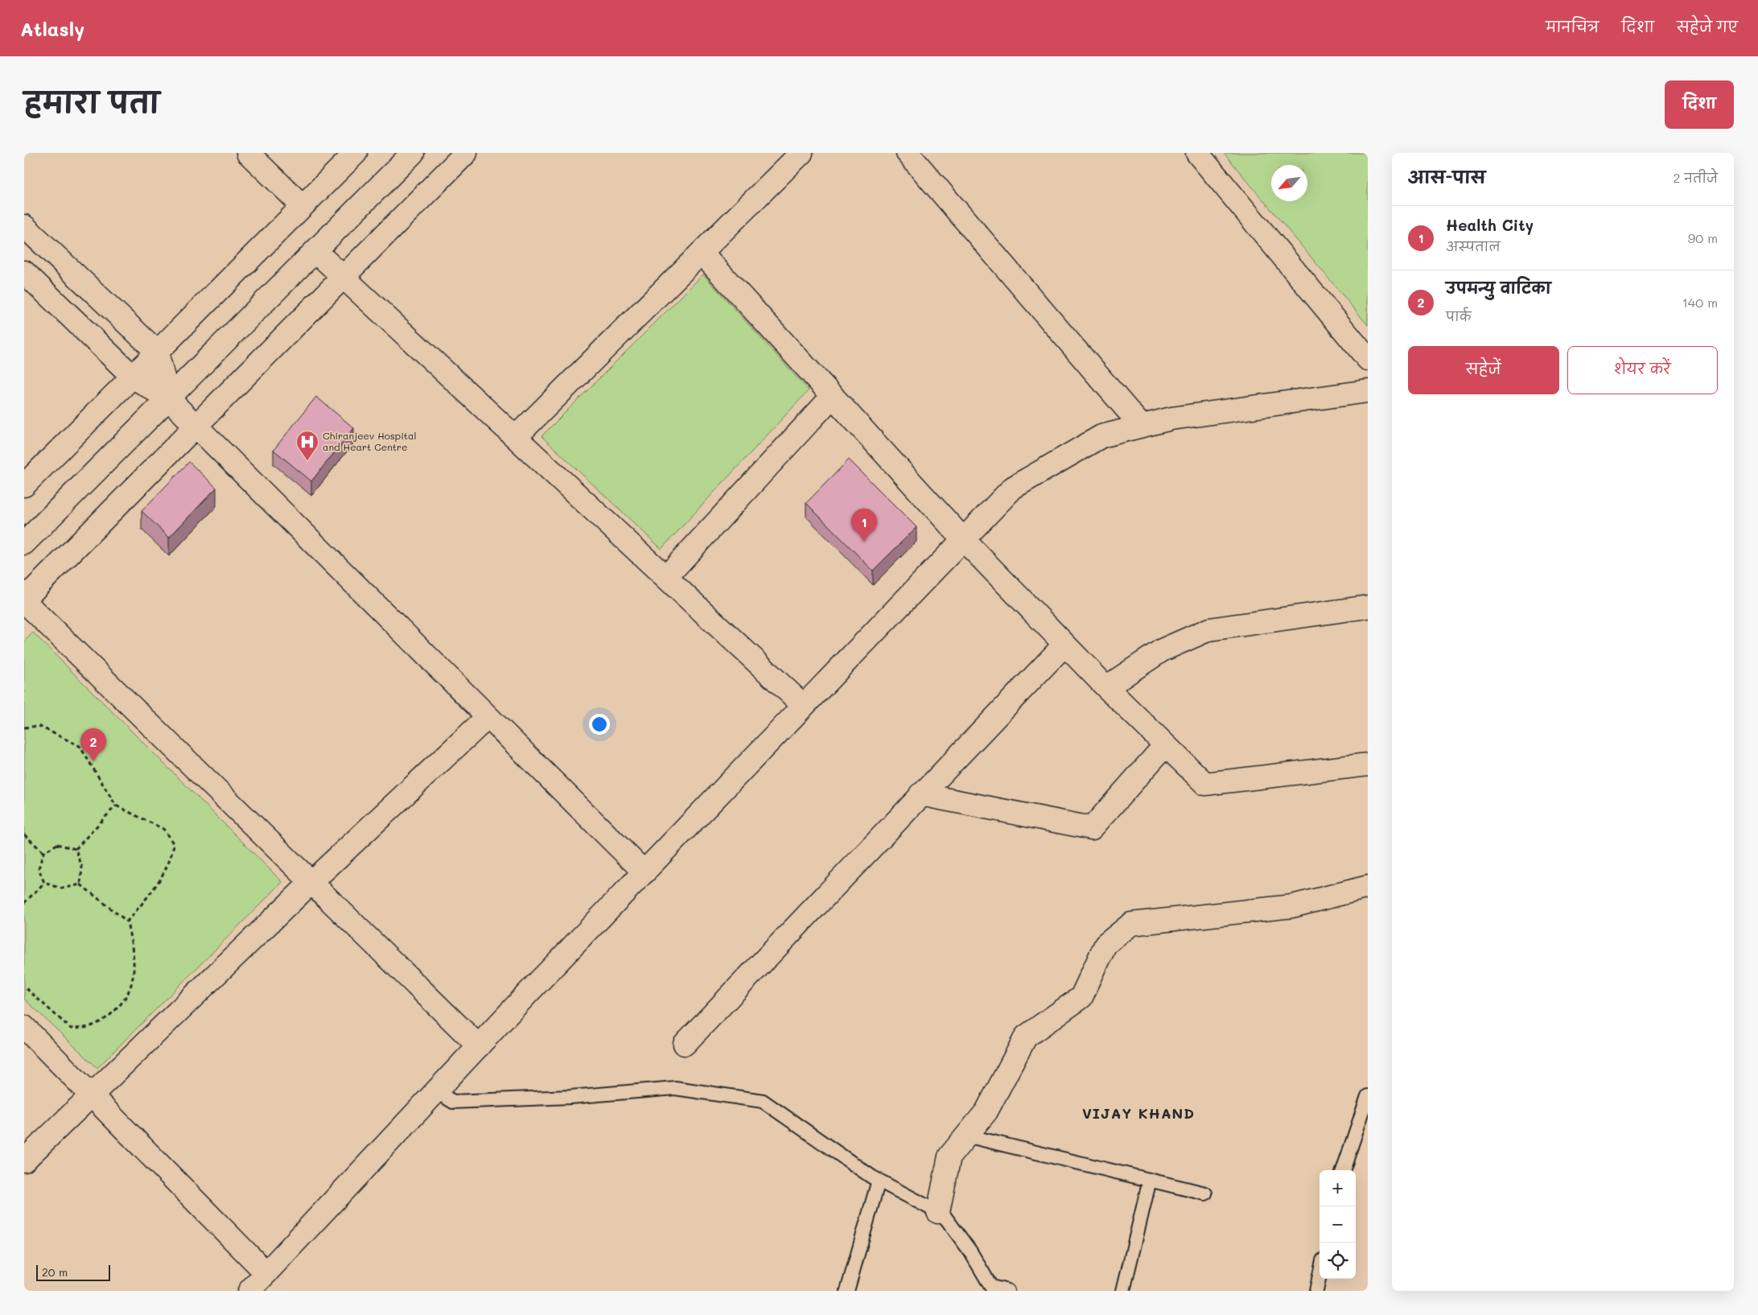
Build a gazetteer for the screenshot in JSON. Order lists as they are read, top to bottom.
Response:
{
  "districts": ["VIJAY KHAND"],
  "places": {
    "hospital": ["Chiranjeev Hospital and Heart Centre"]
  },
  "scale_bar": "20 m",
  "north": "bottom left",
  "page": {
    "header": "Atlasly",
    "nav": ["मानचित्र", "दिशा", "सहेजे गए"],
    "title": "हमारा पता",
    "buttons": [
      "दिशा",
      ["सहेजें", "शेयर करें"]
    ],
    "heading": ["आस-पास", "2 नतीजे"],
    "list": [
      {
        "mark": "1",
        "name": "Health City",
        "note": "अस्पताल",
        "value": "90 m"
      },
      {
        "mark": "2",
        "name": "उपमन्यु वाटिका",
        "note": "पार्क",
        "value": "140 m"
      }
    ],
    "pins": ["1", "2"],
    "map_buttons": ["+", "−"],
    "scale": "20 m"
  }
}
